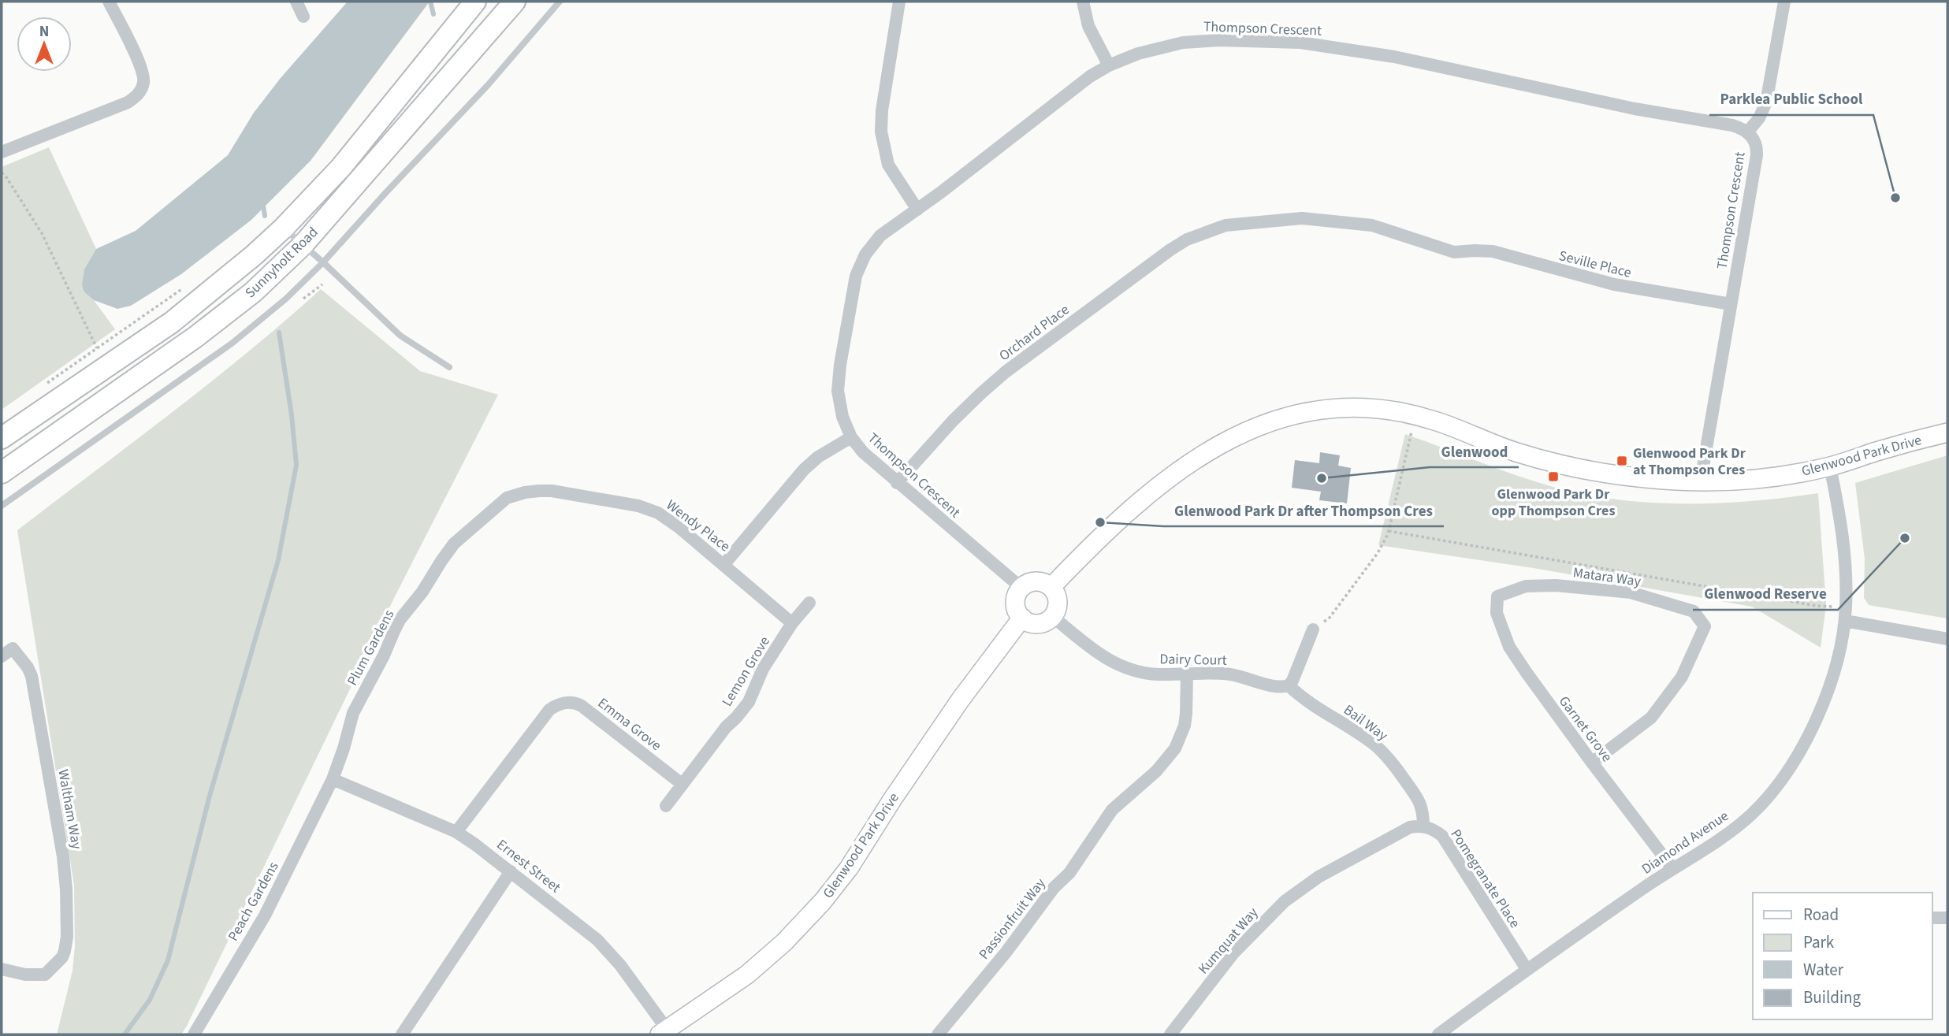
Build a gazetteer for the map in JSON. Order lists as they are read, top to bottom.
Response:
{
  "streets": {
    "main road": ["Sunnyholt Road"],
    "street": [
      "Thompson Crescent",
      "Seville Place",
      "Orchard Place",
      "Glenwood Park Drive",
      "Wendy Place",
      "Matara Way",
      "Plum Gardens",
      "Dairy Court",
      "Lemon Grove",
      "Bail Way",
      "Emma Grove",
      "Garnet Grove",
      "Waltham Way",
      "Diamond Avenue",
      "Ernest Street",
      "Pomegranate Place",
      "Peach Gardens",
      "Passionfruit Way",
      "Kumquat Way"
    ]
  },
  "crossings": [
    ["Thompson Crescent", "Seville Place"],
    ["Thompson Crescent", "Orchard Place"],
    ["Thompson Crescent", "Glenwood Park Drive"],
    ["Thompson Crescent", "Dairy Court"],
    ["Seville Place", "Orchard Place"],
    ["Glenwood Park Drive", "Dairy Court"],
    ["Glenwood Park Drive", "Diamond Avenue"],
    ["Glenwood Park Drive", "Ernest Street"],
    ["Wendy Place", "Plum Gardens"],
    ["Wendy Place", "Lemon Grove"],
    ["Matara Way", "Garnet Grove"],
    ["Plum Gardens", "Ernest Street"],
    ["Plum Gardens", "Peach Gardens"],
    ["Dairy Court", "Bail Way"],
    ["Dairy Court", "Passionfruit Way"],
    ["Lemon Grove", "Emma Grove"],
    ["Bail Way", "Pomegranate Place"],
    ["Bail Way", "Kumquat Way"],
    ["Emma Grove", "Ernest Street"],
    ["Garnet Grove", "Diamond Avenue"],
    ["Diamond Avenue", "Pomegranate Place"],
    ["Ernest Street", "Peach Gardens"],
    ["Pomegranate Place", "Kumquat Way"]
  ],
  "places": {
    "other": [
      "Parklea Public School",
      "Glenwood",
      "Glenwood Park Dr after Thompson Cres",
      "Glenwood Reserve"
    ],
    "transit": ["Glenwood Park Dr at Thompson Cres", "Glenwood Park Dr opp Thompson Cres"]
  },
  "legend": [
    "Road",
    "Park",
    "Water",
    "Building"
  ],
  "north": "top"
}
